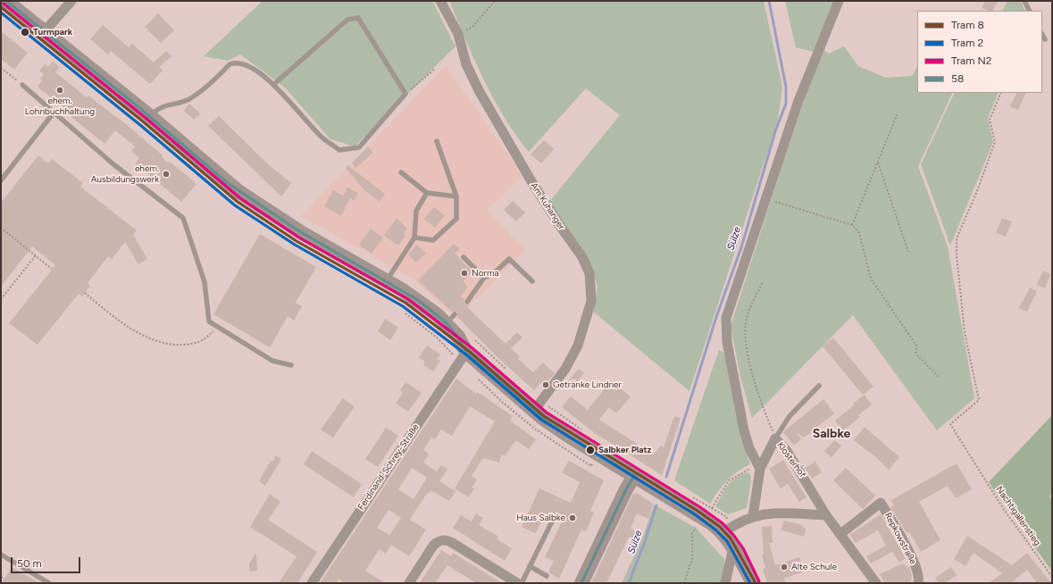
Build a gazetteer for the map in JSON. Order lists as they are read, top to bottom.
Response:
{
  "streets": {
    "street": [
      "Am Kuhanger",
      "Klosterhof",
      "Ferdinand-Schrey-Straße",
      "Repkowstraße"
    ],
    "path": ["Nachtigallenstieg"]
  },
  "crossings": [
    ["Klosterhof", "Repkowstraße"]
  ],
  "districts": ["Salbke"],
  "water": ["Sülze"],
  "places": [
    "Turmpark",
    "ehem. Lohnbuchhaltung",
    "ehem. Ausbildungswerk",
    "Norma",
    "Getränke Lindner",
    "Salbker Platz",
    "Haus Salbke",
    "Alte Schule"
  ],
  "lines": [
    "transit line 58",
    "tram line N2",
    "tram line 8",
    "tram line 2"
  ],
  "legend": [
    "Tram 8",
    "Tram 2",
    "Tram N2",
    "58"
  ],
  "scale_bar": "50 m"
}
